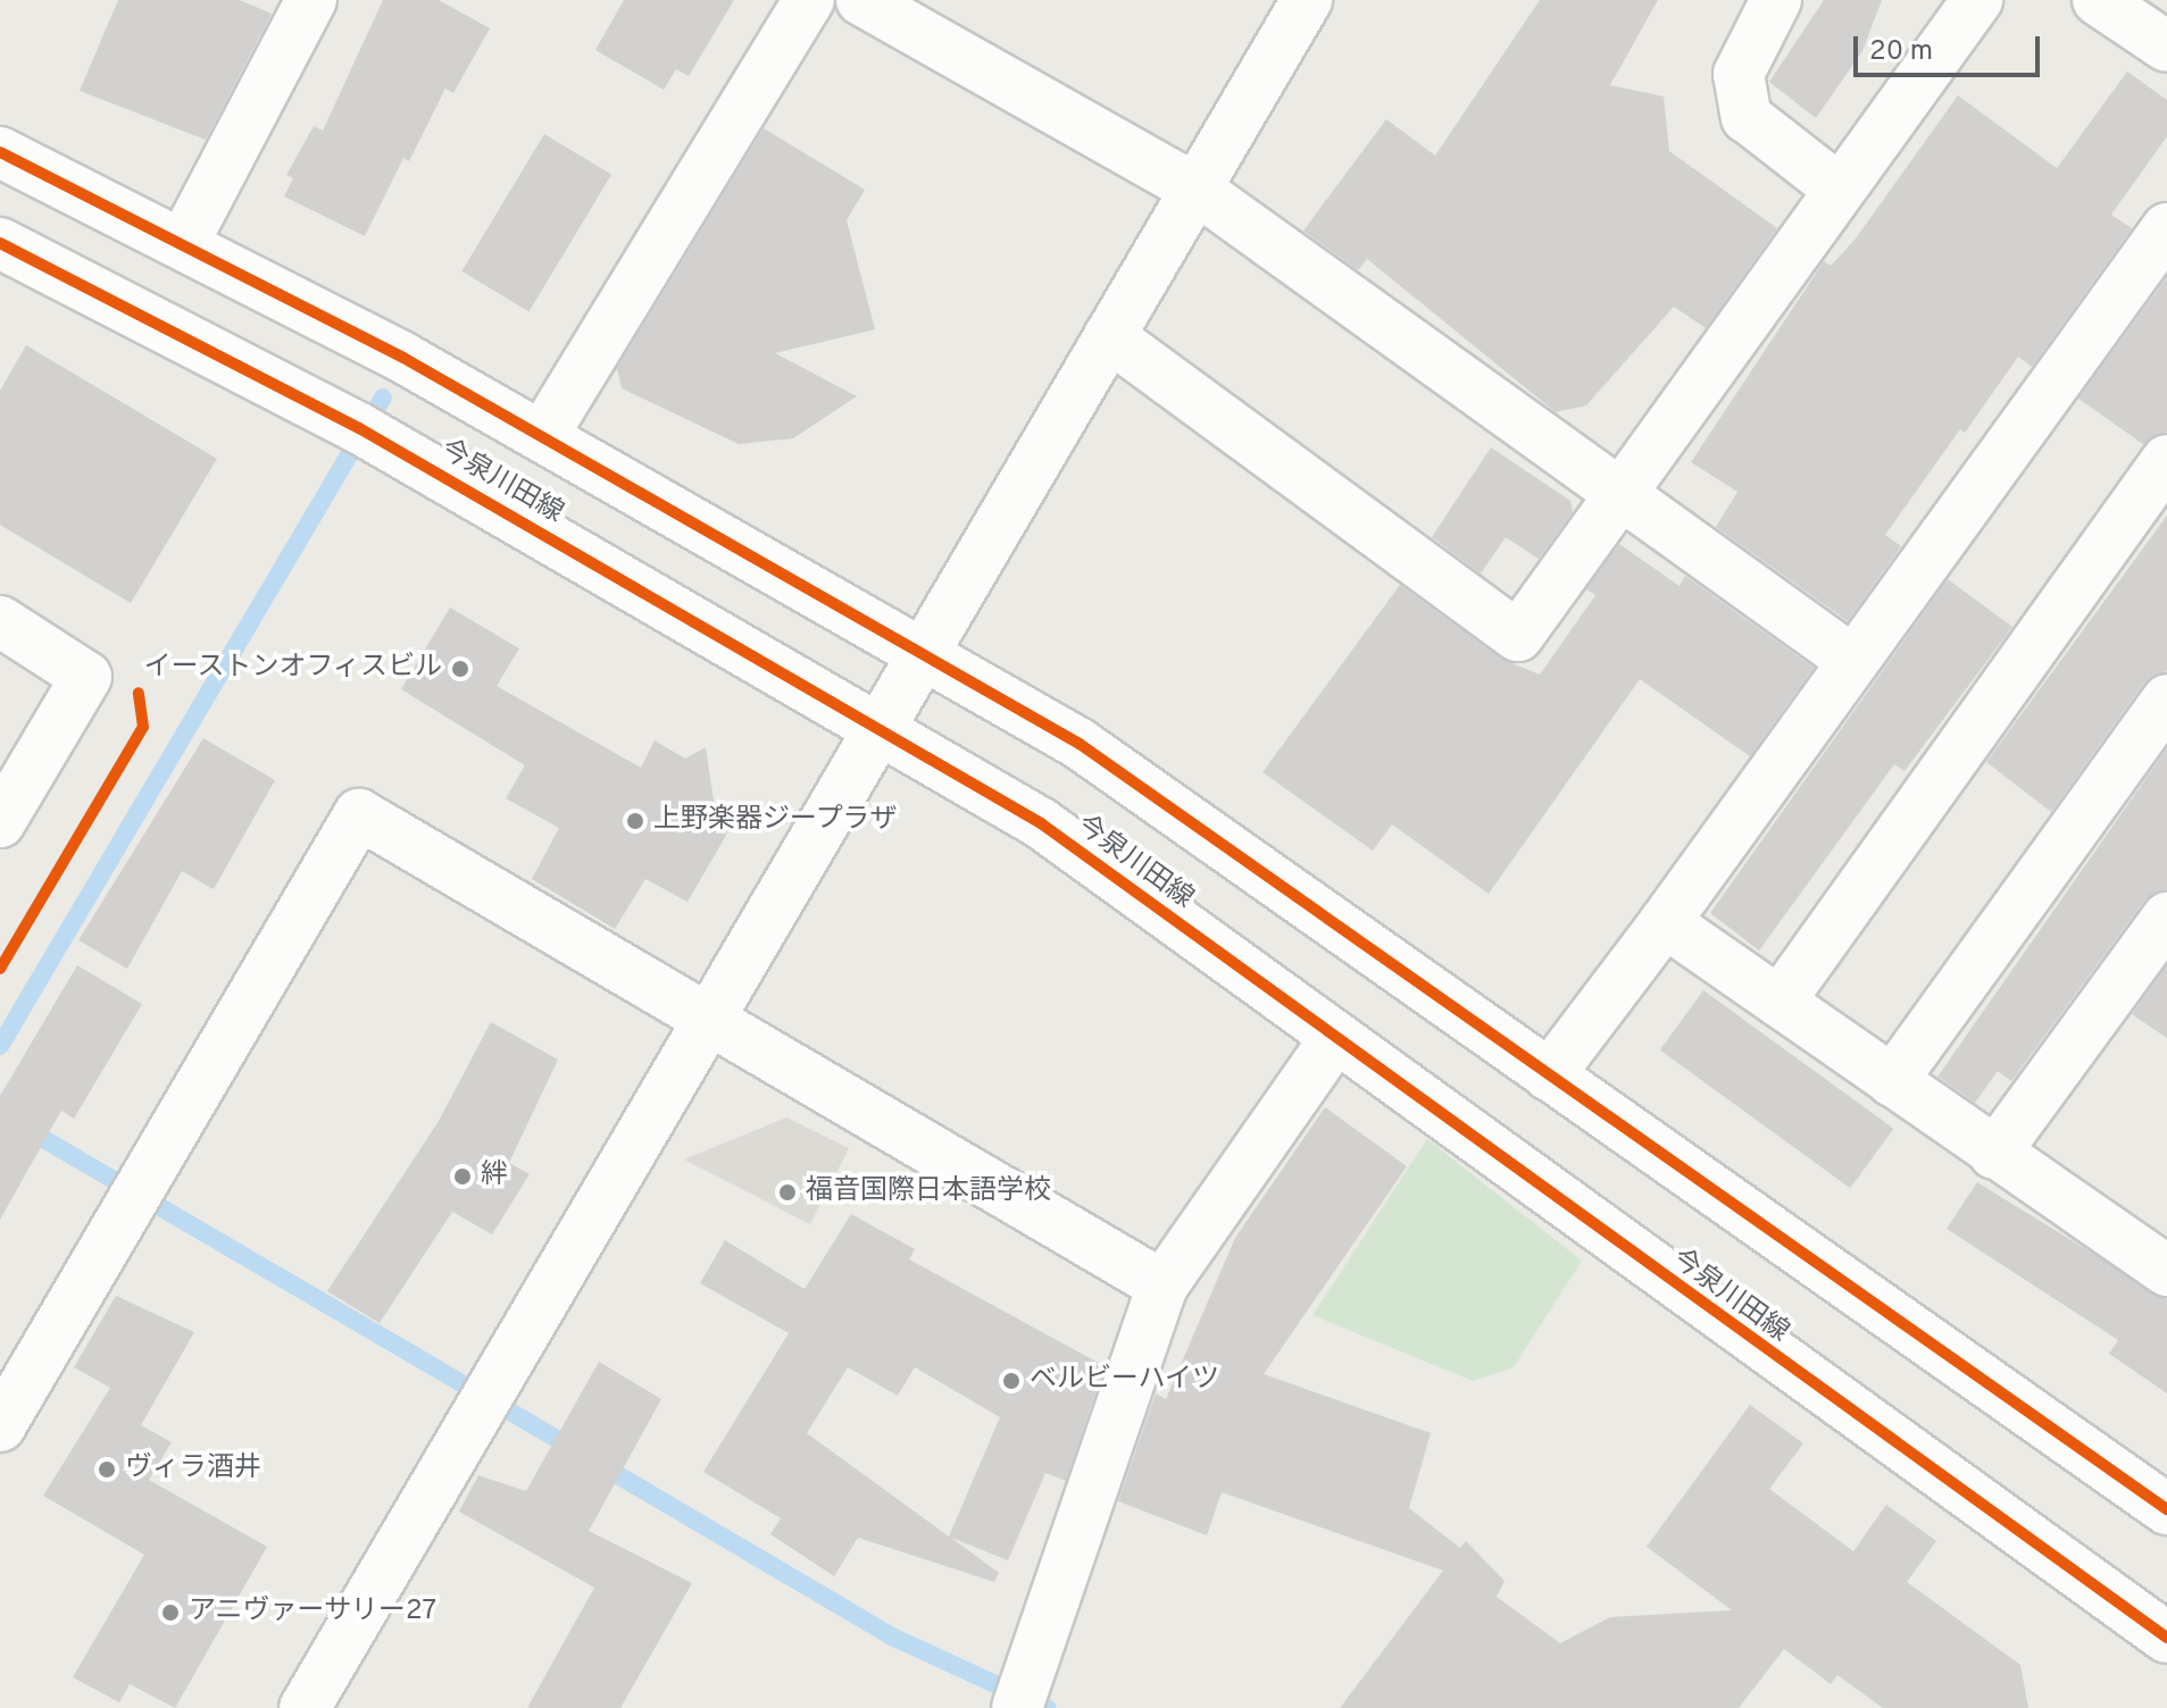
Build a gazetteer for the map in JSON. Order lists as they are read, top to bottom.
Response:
{
  "streets": {
    "street": ["今泉川田線"]
  },
  "places": [
    "イーストンオフィスビル",
    "上野楽器ジープラザ",
    "絆",
    "福音国際日本語学校",
    "ベルビーハイツ",
    "ヴィラ酒井",
    "アニヴァーサリー27"
  ],
  "scale_bar": "20 m"
}
